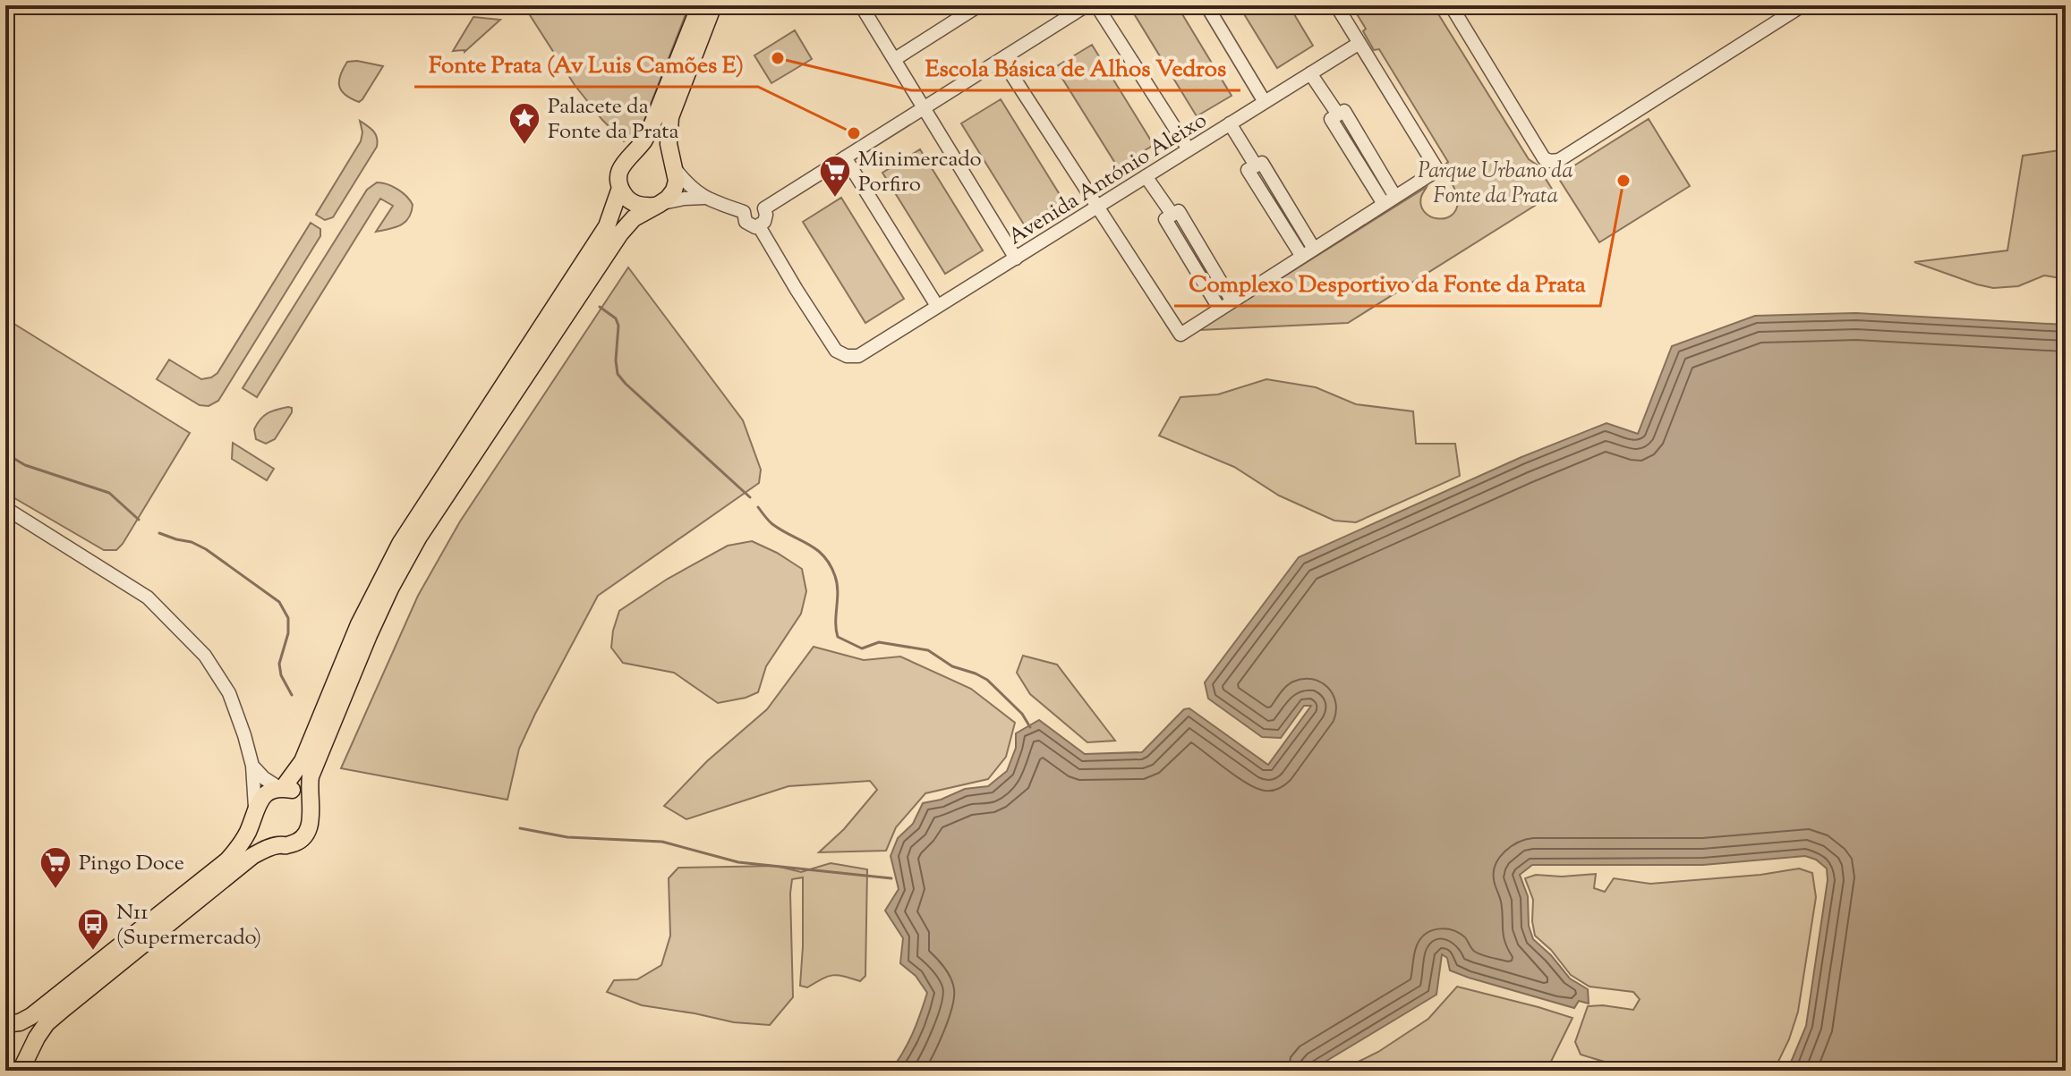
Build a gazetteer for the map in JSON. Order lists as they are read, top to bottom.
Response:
{
  "streets": {
    "street": ["Avenida António Aleixo"]
  },
  "parks": ["Parque Urbano da Fonte da Prata"],
  "places": {
    "other": ["Escola Básica de Alhos Vedros", "Fonte Prata (Av Luis Camões E)", "Complexo Desportivo da Fonte da Prata"],
    "place": ["Palacete da Fonte da Prata"],
    "supermarket": ["Minimercado Porfiro", "Pingo Doce"],
    "bus stop": ["N11 (Supermercado)"]
  }
}
